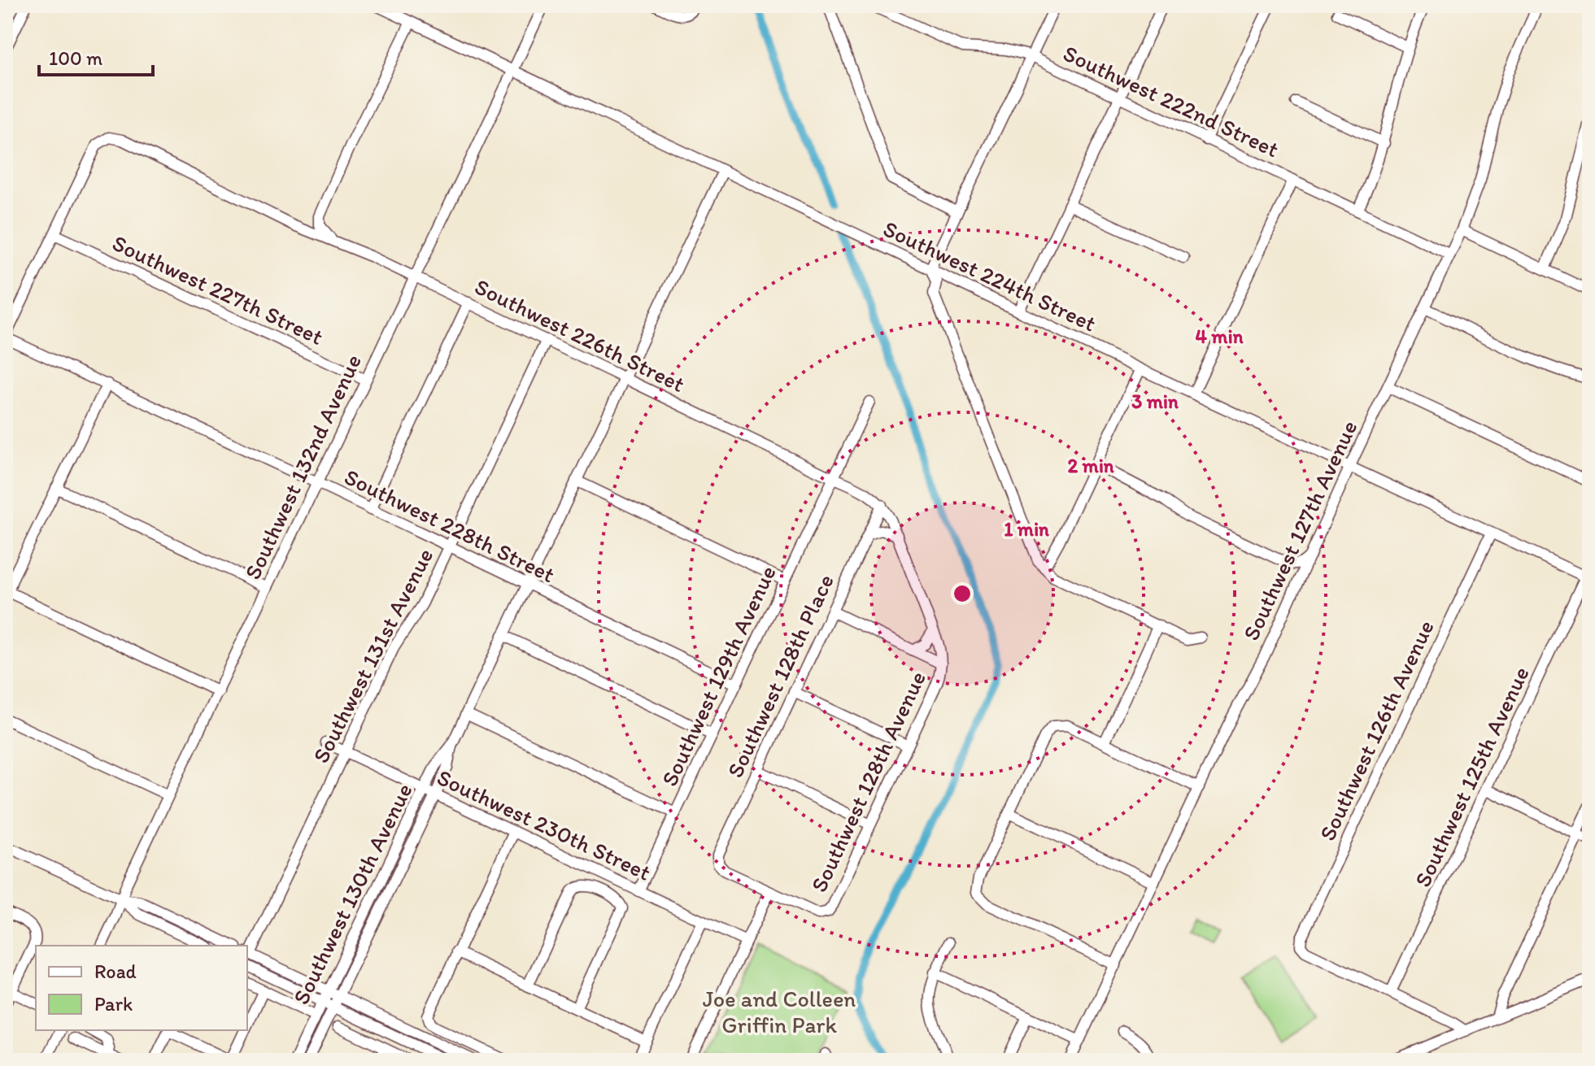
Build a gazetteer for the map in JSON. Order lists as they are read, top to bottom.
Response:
{
  "streets": {
    "street": [
      "Southwest 222nd Street",
      "Southwest 224th Street",
      "Southwest 227th Street",
      "Southwest 226th Street",
      "Southwest 132nd Avenue",
      "Southwest 228th Street",
      "Southwest 127th Avenue",
      "Southwest 131st Avenue",
      "Southwest 129th Avenue",
      "Southwest 128th Place",
      "Southwest 126th Avenue",
      "Southwest 125th Avenue",
      "Southwest 128th Avenue",
      "Southwest 230th Street",
      "Southwest 130th Avenue"
    ]
  },
  "crossings": [
    ["Southwest 222nd Street", "Southwest 127th Avenue"],
    ["Southwest 224th Street", "Southwest 132nd Avenue"],
    ["Southwest 224th Street", "Southwest 127th Avenue"],
    ["Southwest 224th Street", "Southwest 126th Avenue"],
    ["Southwest 224th Street", "Southwest 125th Avenue"],
    ["Southwest 224th Street", "Southwest 130th Avenue"],
    ["Southwest 227th Street", "Southwest 226th Street"],
    ["Southwest 227th Street", "Southwest 132nd Avenue"],
    ["Southwest 226th Street", "Southwest 132nd Avenue"],
    ["Southwest 226th Street", "Southwest 131st Avenue"],
    ["Southwest 226th Street", "Southwest 129th Avenue"],
    ["Southwest 226th Street", "Southwest 128th Place"],
    ["Southwest 226th Street", "Southwest 128th Avenue"],
    ["Southwest 226th Street", "Southwest 130th Avenue"],
    ["Southwest 132nd Avenue", "Southwest 228th Street"],
    ["Southwest 228th Street", "Southwest 131st Avenue"],
    ["Southwest 228th Street", "Southwest 129th Avenue"],
    ["Southwest 228th Street", "Southwest 130th Avenue"],
    ["Southwest 131st Avenue", "Southwest 230th Street"],
    ["Southwest 129th Avenue", "Southwest 230th Street"],
    ["Southwest 128th Place", "Southwest 128th Avenue"],
    ["Southwest 126th Avenue", "Southwest 125th Avenue"],
    ["Southwest 230th Street", "Southwest 130th Avenue"]
  ],
  "parks": ["Joe and Colleen Griffin Park"],
  "legend": ["Road", "Park"],
  "scale_bar": "100 m",
  "rings": [
    "4 min",
    "3 min",
    "2 min",
    "1 min"
  ]
}
